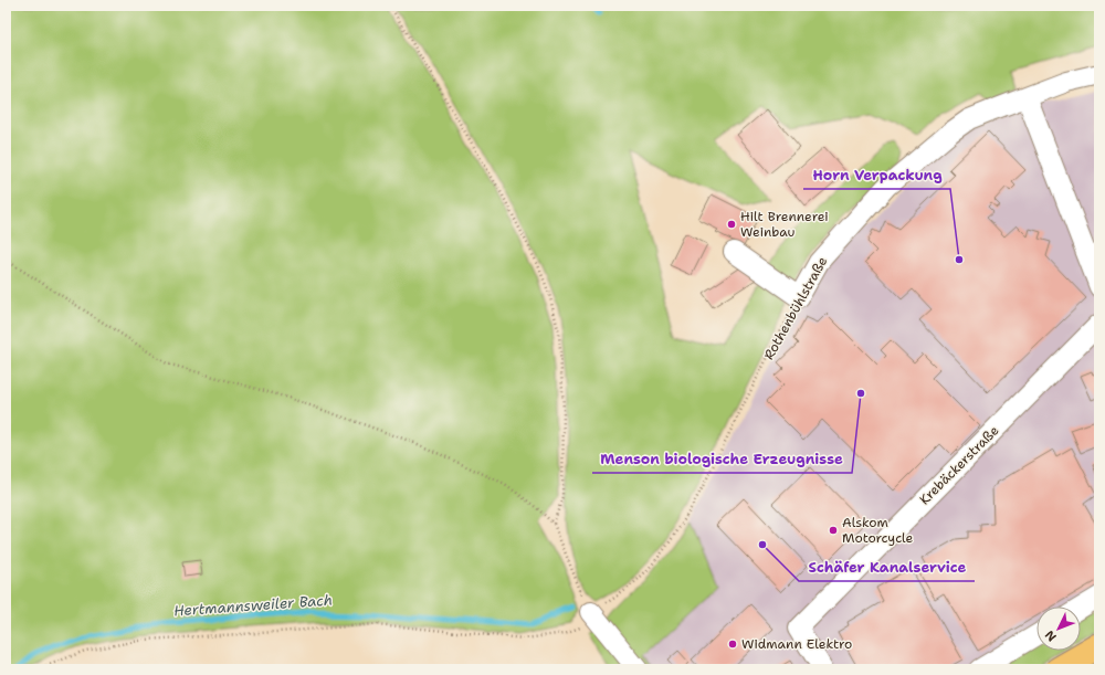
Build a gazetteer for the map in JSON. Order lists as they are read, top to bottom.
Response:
{
  "streets": {
    "street": ["Rothenbühlstraße", "Krebäckerstraße"]
  },
  "water": ["Hertmannsweiler Bach"],
  "places": [
    "Hilt Brennerei Weinbau",
    "Horn Verpackung",
    "Menson biologische Erzeugnisse",
    "Alskom Motorcycle",
    "Schäfer Kanalservice",
    "Widmann Elektro"
  ],
  "north": "bottom left"
}
